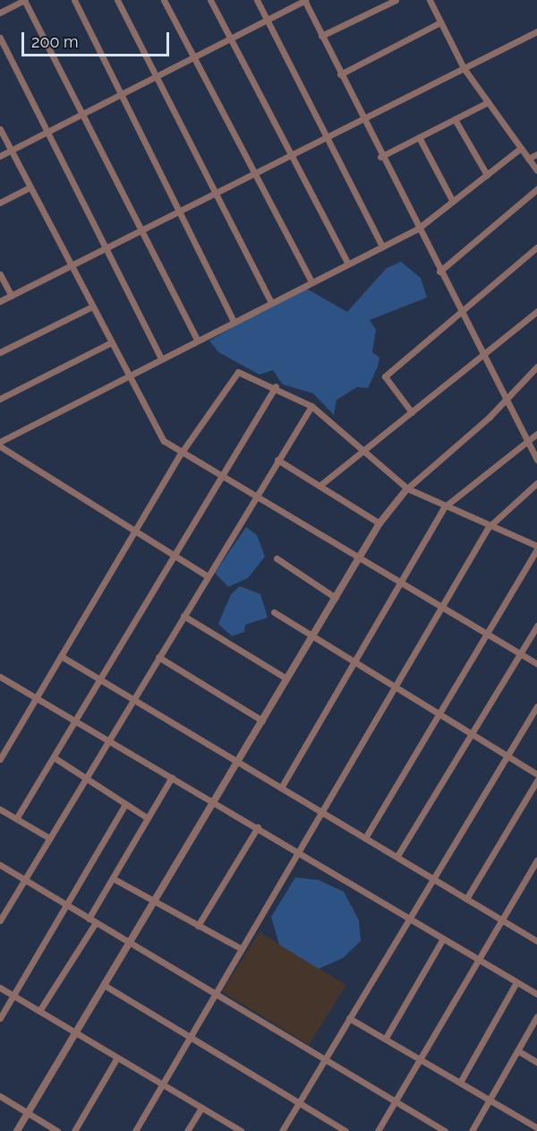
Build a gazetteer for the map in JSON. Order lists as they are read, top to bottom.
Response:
{
  "scale_bar": "200 m"
}
